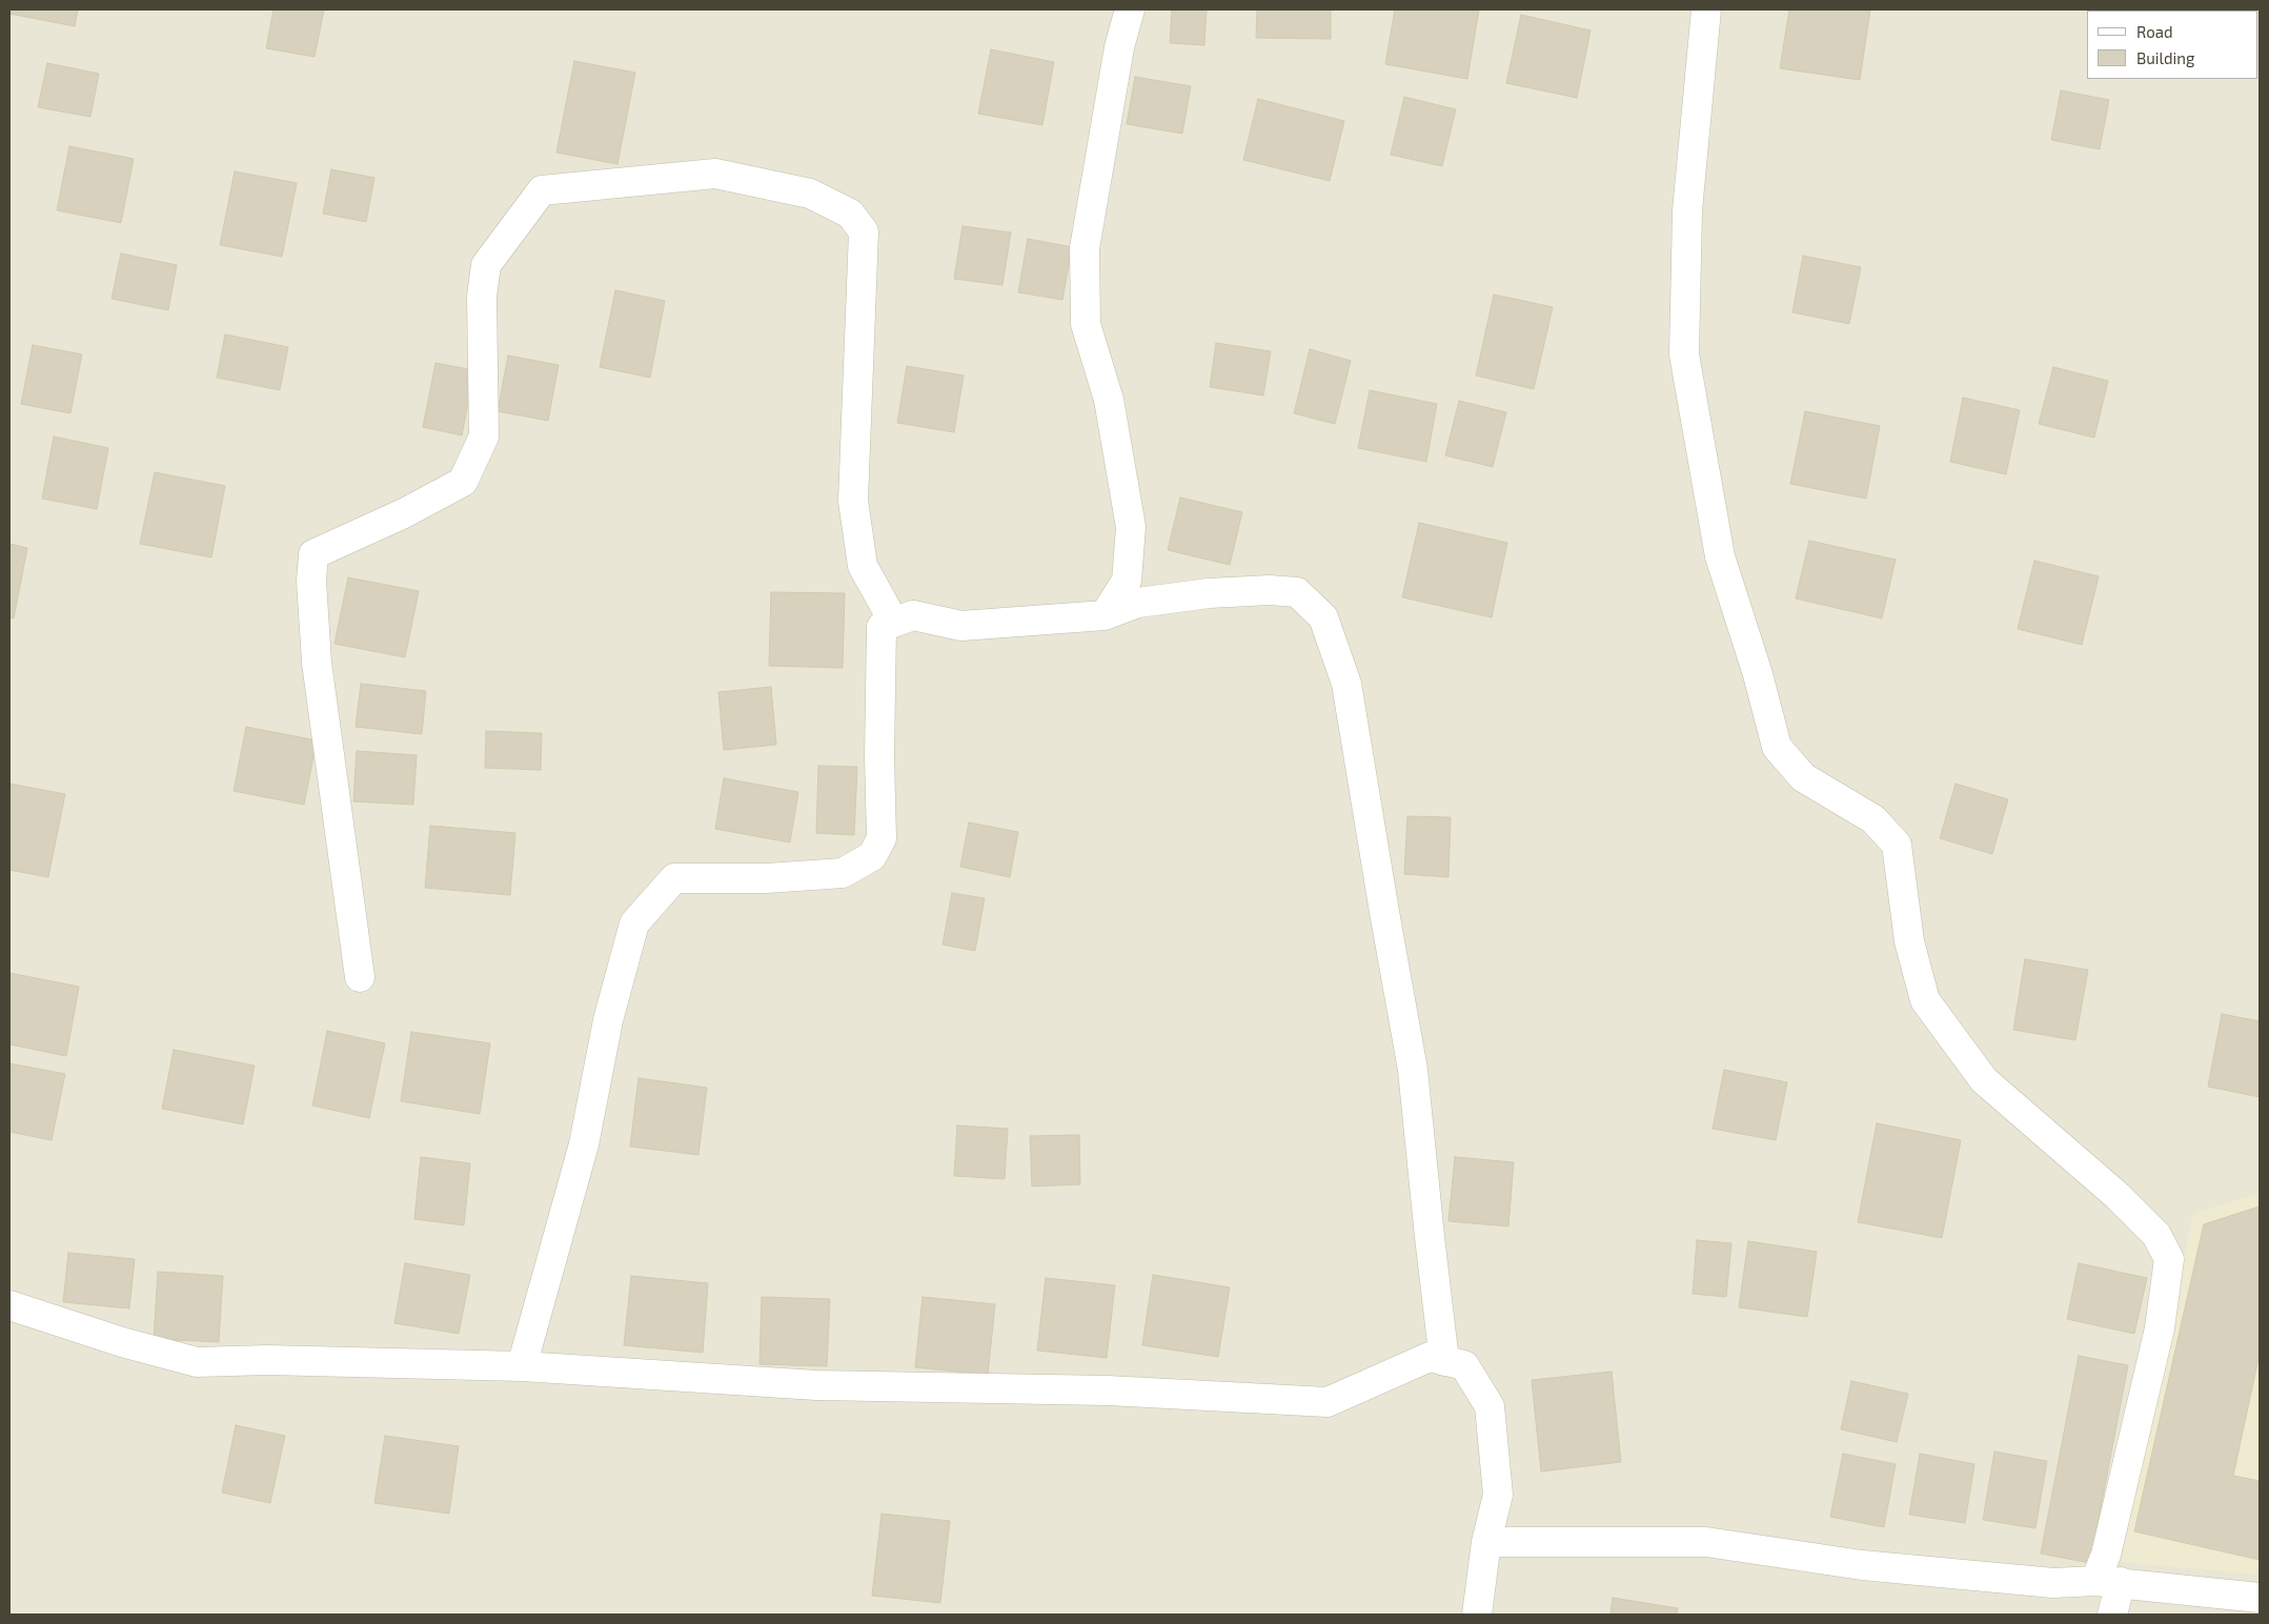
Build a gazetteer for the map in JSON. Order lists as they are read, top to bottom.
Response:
{
  "legend": ["Road", "Building"]
}
